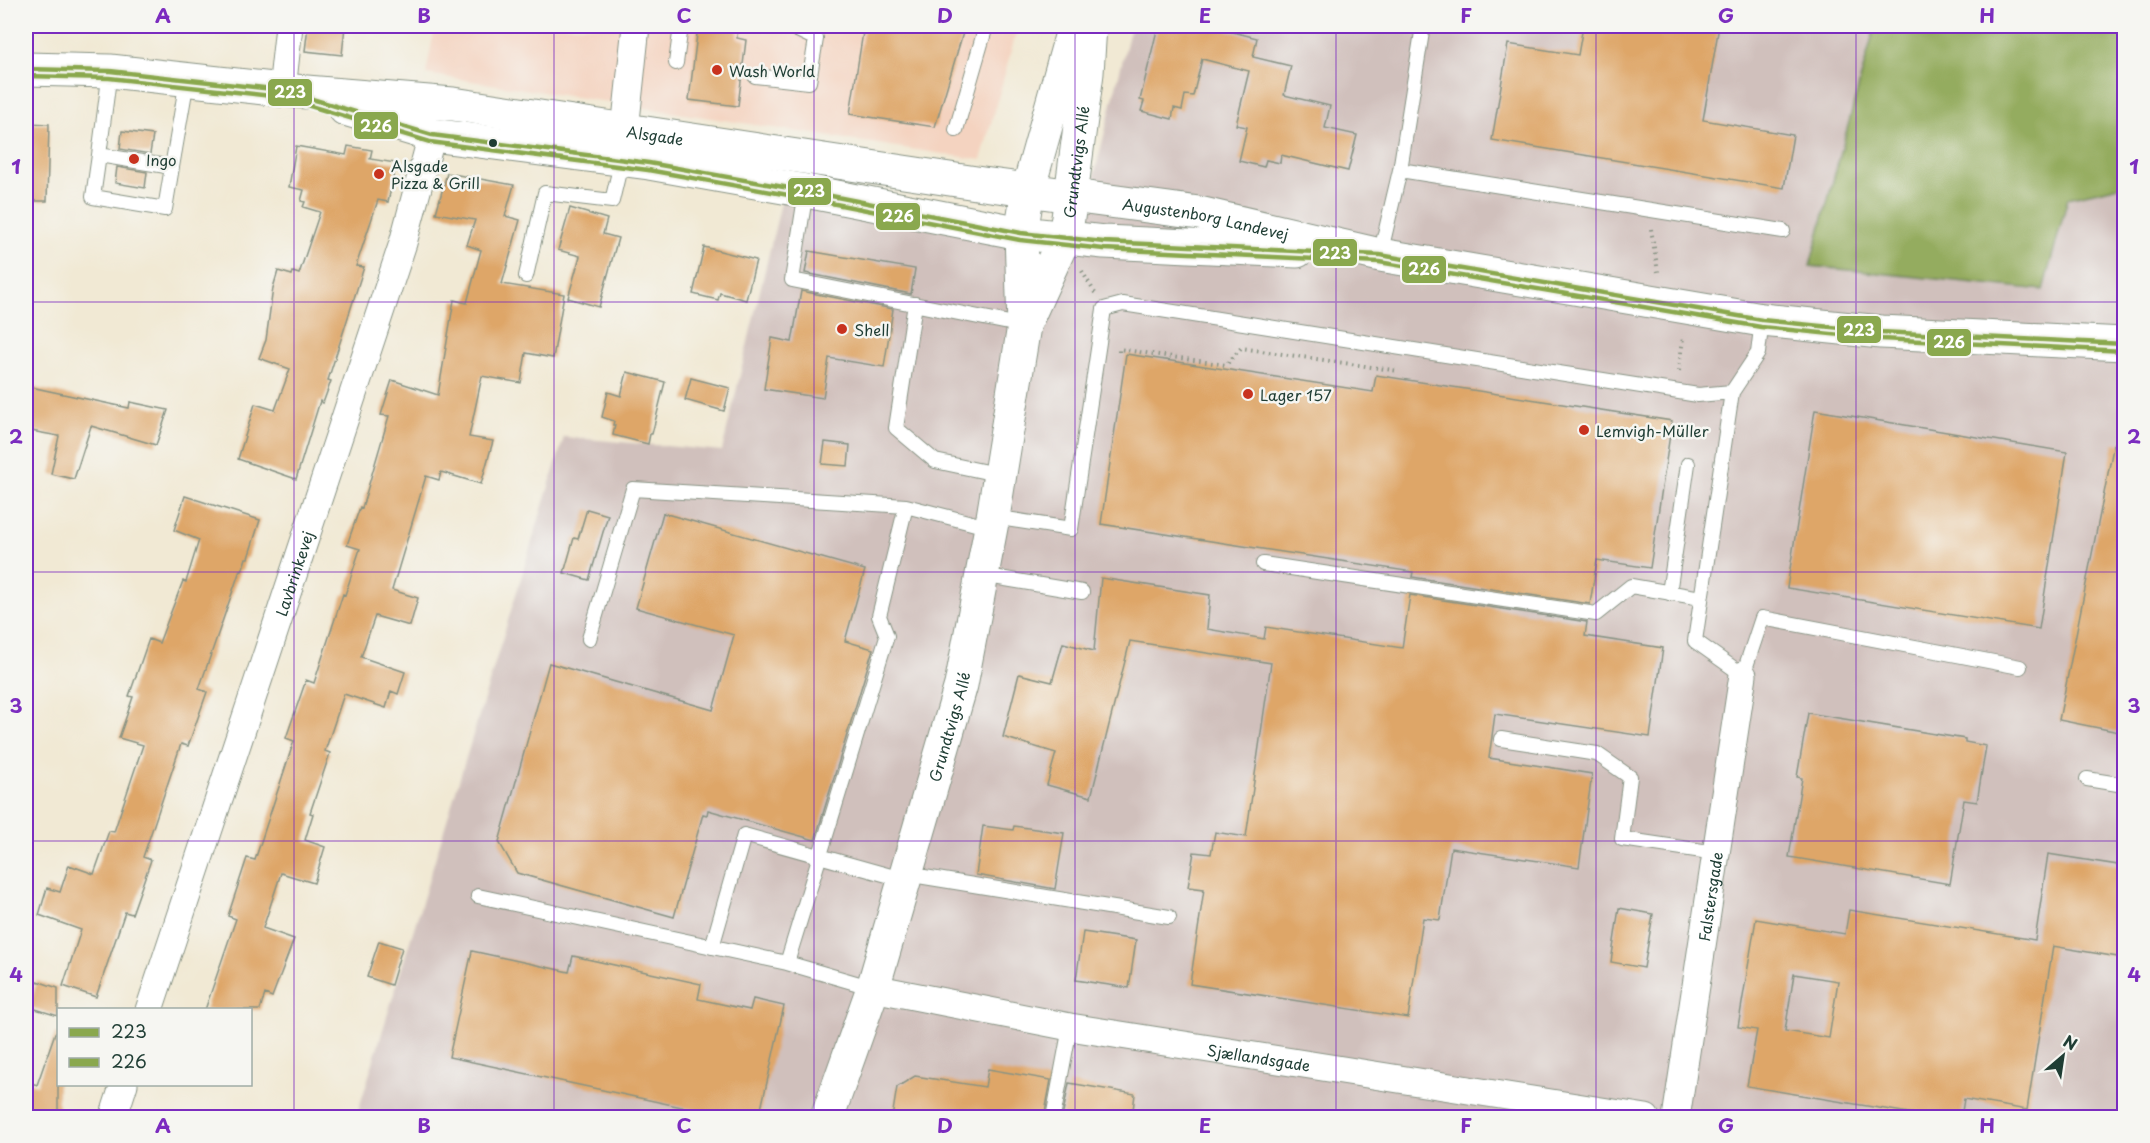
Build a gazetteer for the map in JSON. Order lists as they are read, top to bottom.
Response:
{
  "streets": {
    "street": [
      "Alsgade",
      "Grundtvigs Allé",
      "Augustenborg Landevej",
      "Lavbrinkevej",
      "Falstersgade",
      "Sjællandsgade"
    ]
  },
  "crossings": [
    ["Alsgade", "Grundtvigs Allé"],
    ["Alsgade", "Augustenborg Landevej"],
    ["Alsgade", "Lavbrinkevej"],
    ["Grundtvigs Allé", "Augustenborg Landevej"],
    ["Grundtvigs Allé", "Sjællandsgade"]
  ],
  "places": [
    "Wash World",
    "Ingo",
    "Alsgade Pizza & Grill",
    "Shell",
    "Lager 157",
    "Lemvigh-Müller"
  ],
  "lines": ["transit line 223", "transit line 226"],
  "legend": ["223", "226"],
  "north": "top right",
  "grid": {
    "columns": [
      "A",
      "B",
      "C",
      "D",
      "E",
      "F",
      "G",
      "H"
    ],
    "rows": [
      "1",
      "2",
      "3",
      "4"
    ]
  }
}
